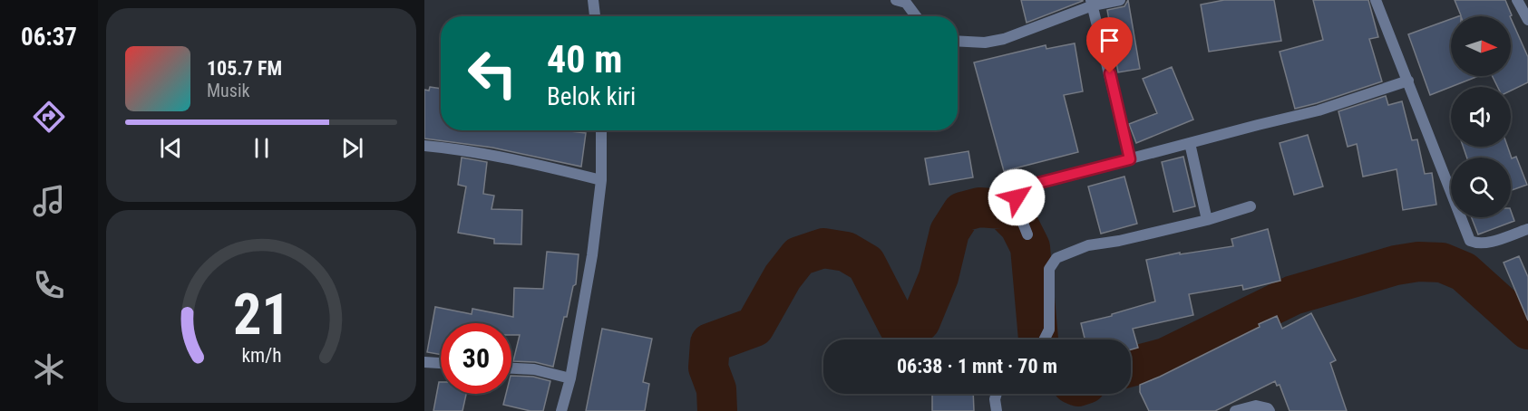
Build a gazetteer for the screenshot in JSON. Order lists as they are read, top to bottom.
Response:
{
  "north": "right",
  "page": {
    "tabs": "06:37",
    "turn": ["40 m", "Belok kiri"],
    "song": ["105.7 FM", "Musik"],
    "limit": "30",
    "trip": "06:38 · 1 mnt · 70 m",
    "gauge": ["21", "km/h"]
  }
}
